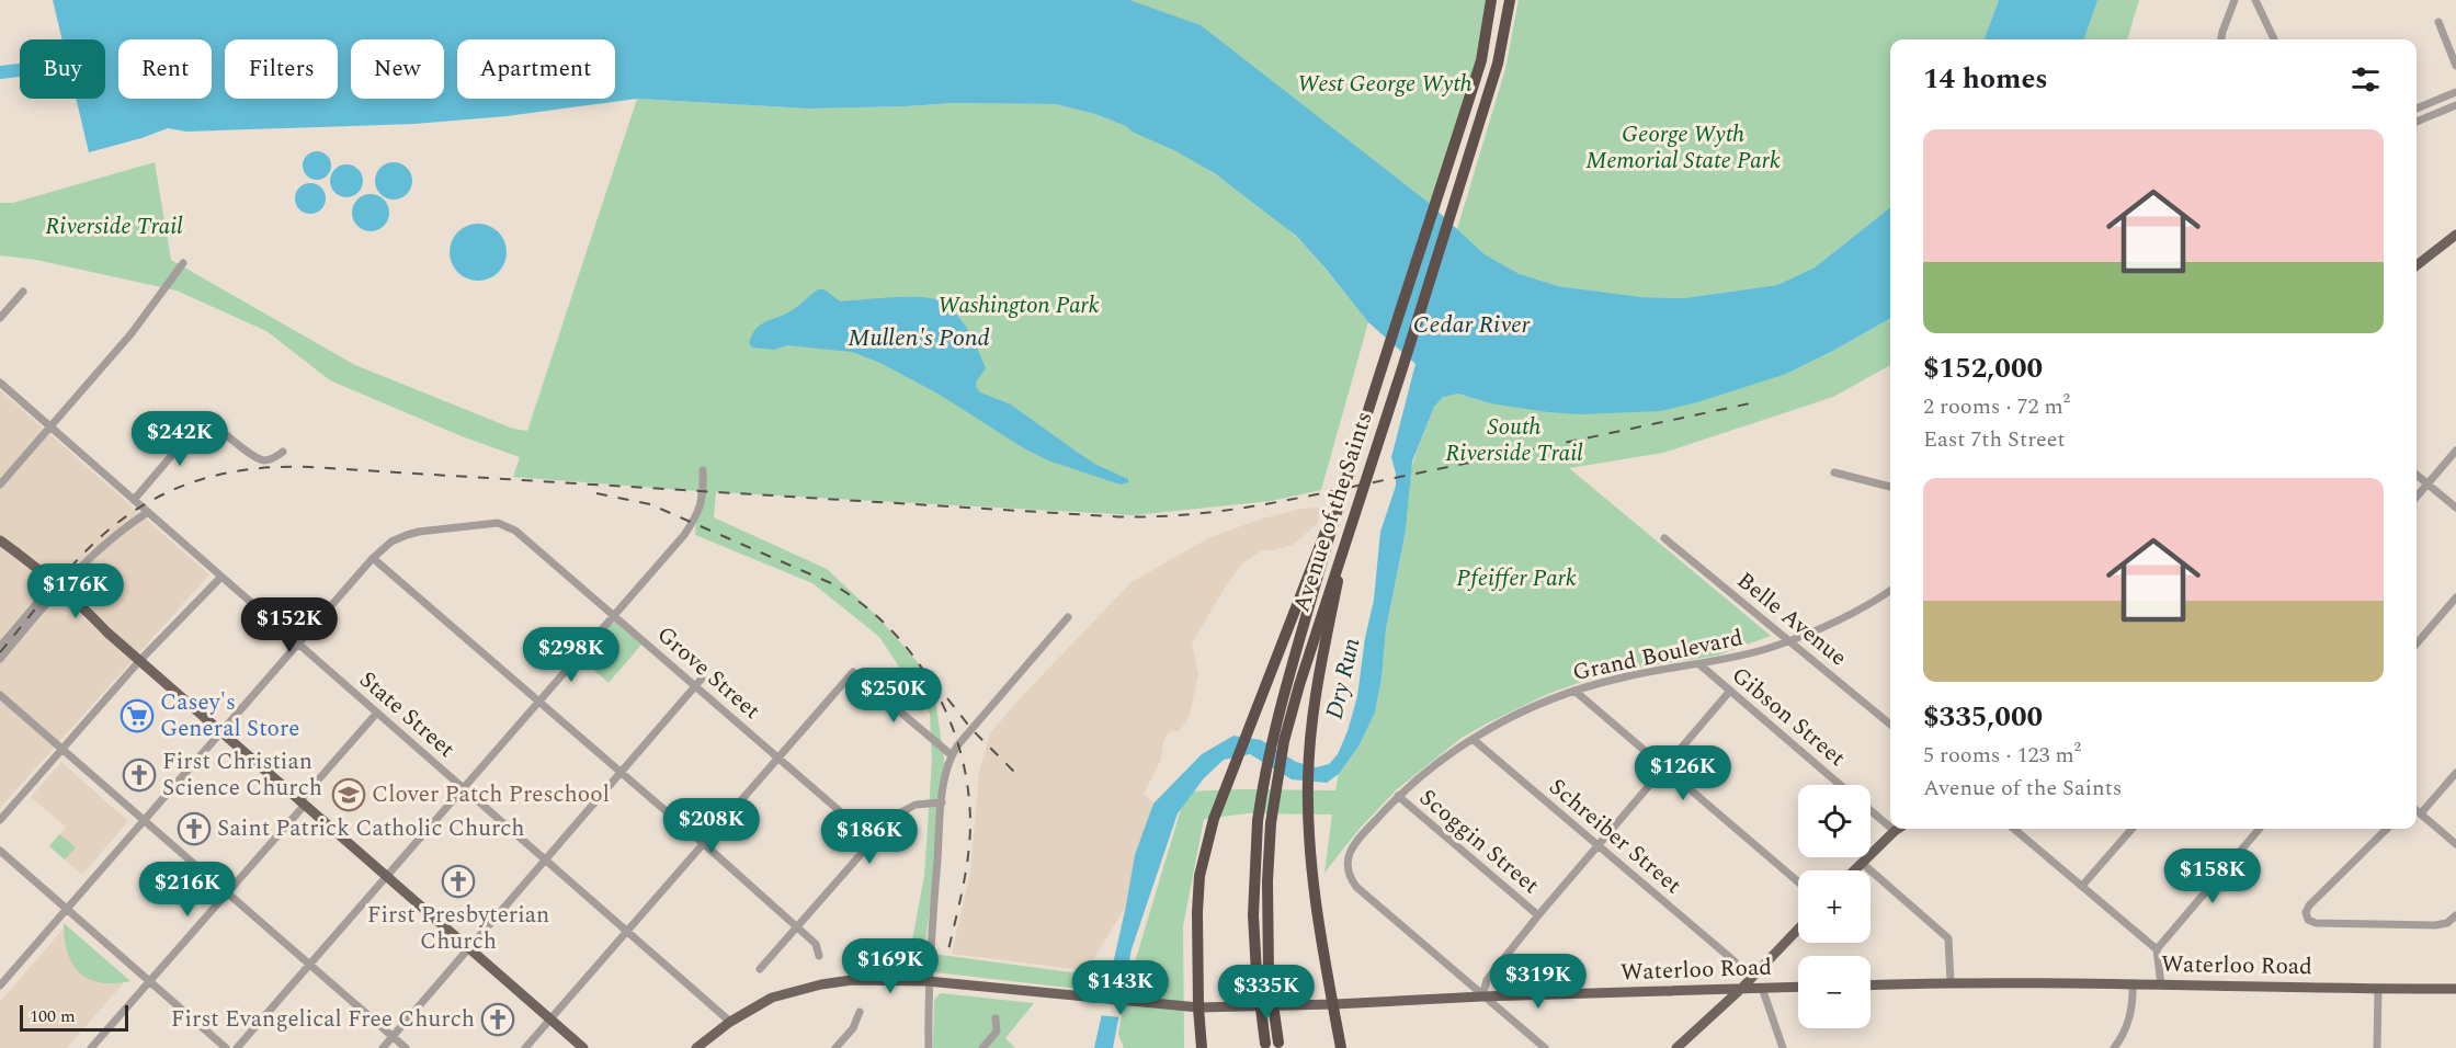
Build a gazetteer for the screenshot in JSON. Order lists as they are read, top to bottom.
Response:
{
  "streets": {
    "highway": ["Avenue of the Saints"],
    "main road": ["Waterloo Road"],
    "street": [
      "Belle Avenue",
      "Grand Boulevard",
      "Grove Street",
      "State Street",
      "Gibson Street",
      "Schreiber Street",
      "Scoggin Street"
    ]
  },
  "crossings": [
    ["Belle Avenue", "Grand Boulevard"],
    ["Grand Boulevard", "Gibson Street"],
    ["Grand Boulevard", "Schreiber Street"],
    ["Grand Boulevard", "Scoggin Street"],
    ["Grand Boulevard", "Waterloo Road"],
    ["Grove Street", "State Street"],
    ["State Street", "Waterloo Road"]
  ],
  "water": ["Cedar River", "Mullen's Pond", "Dry Run"],
  "parks": [
    "West George Wyth",
    "George Wyth Memorial State Park",
    "Riverside Trail",
    "Washington Park",
    "South Riverside Trail",
    "Pfeiffer Park"
  ],
  "places": {
    "supermarket": ["Casey's General Store"],
    "church": [
      "First Christian Science Church",
      "Saint Patrick Catholic Church",
      "First Presbyterian Church",
      "First Evangelical Free Church"
    ],
    "school or university": ["Clover Patch Preschool"]
  },
  "scale_bar": "100 m",
  "page": {
    "chip": [
      "Buy",
      "Rent",
      "Filters",
      "New",
      "Apartment"
    ],
    "heading": "14 homes",
    "list": [
      {
        "name": "$152,000",
        "note": "2 rooms · 72 m² · East 7th Street"
      },
      {
        "name": "$335,000",
        "note": "5 rooms · 123 m² · Avenue of the Saints"
      }
    ],
    "price": [
      "$242K",
      "$176K",
      "$152K",
      "$298K",
      "$250K",
      "$126K",
      "$208K",
      "$186K",
      "$158K",
      "$216K",
      "$169K",
      "$319K",
      "$143K",
      "$335K"
    ],
    "map_buttons": ["+", "−"],
    "scale": "100 m"
  }
}
